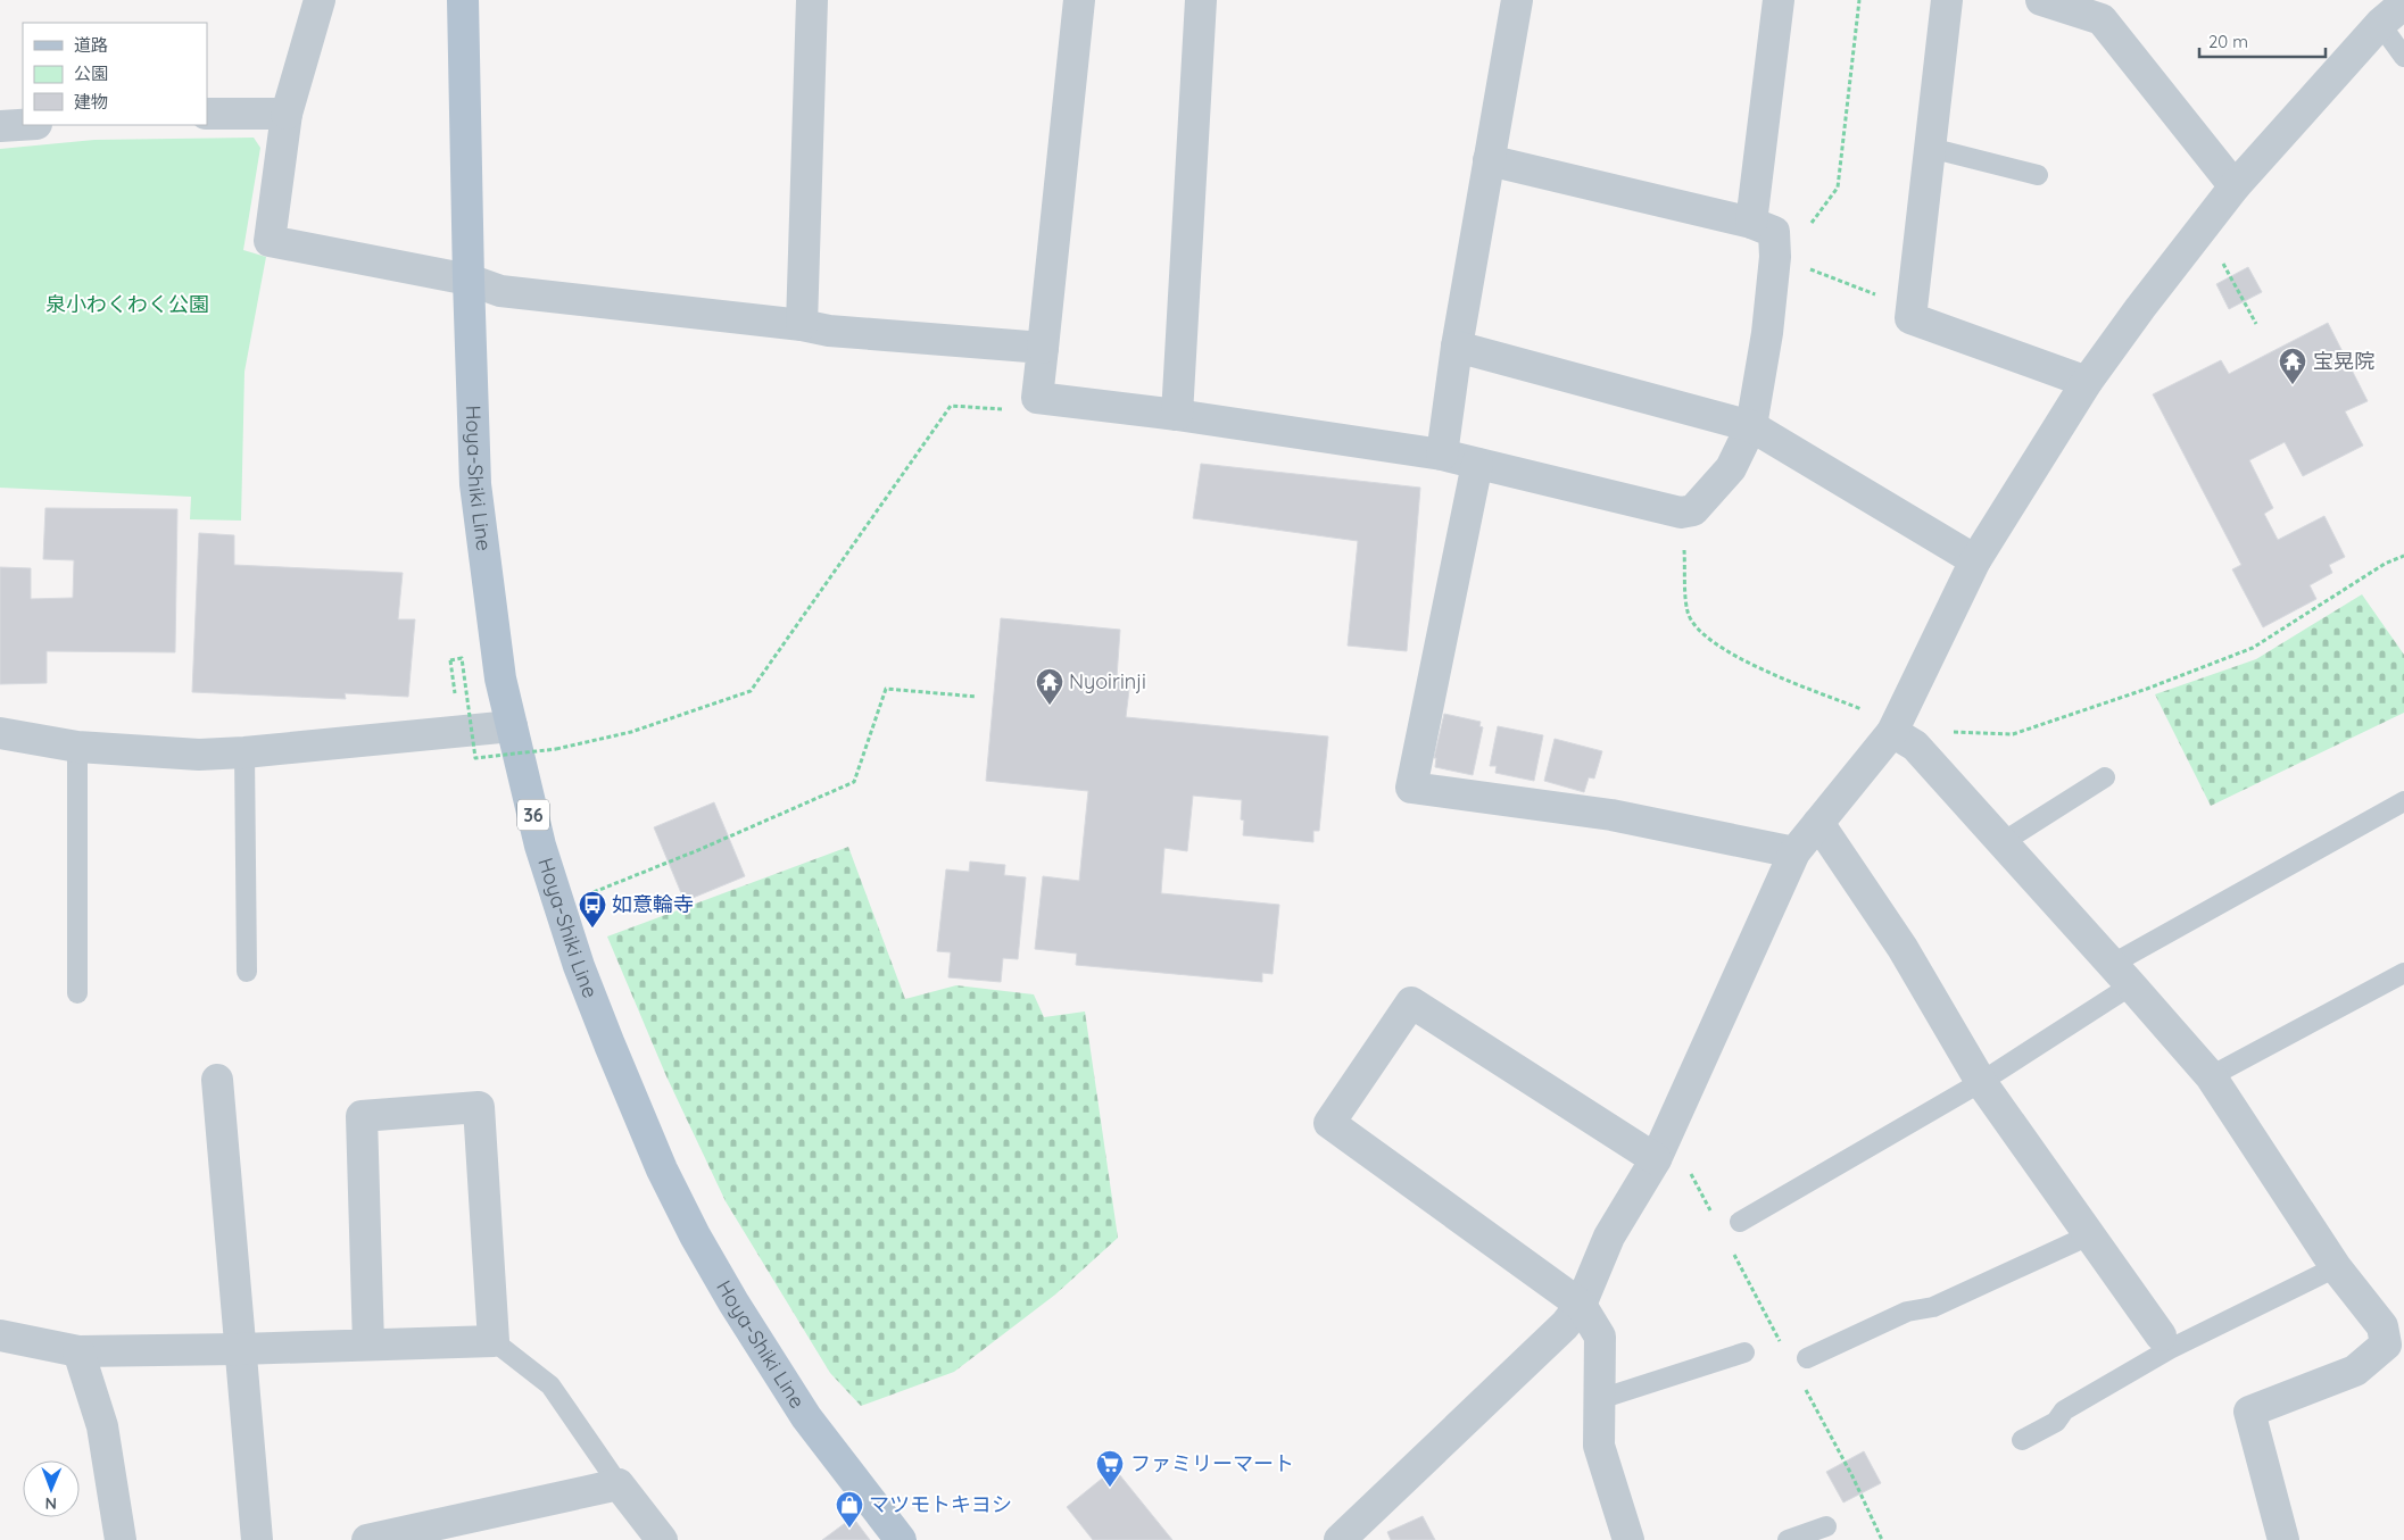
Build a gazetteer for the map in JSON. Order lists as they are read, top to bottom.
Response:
{
  "streets": {
    "main road": ["Hoya-Shiki Line", "36"]
  },
  "parks": ["泉小わくわく公園"],
  "places": {
    "temple": ["宝晃院", "Nyoirinji"],
    "bus stop": ["如意輪寺"],
    "supermarket": ["ファミリーマート"],
    "shop": ["マツモトキヨシ"]
  },
  "legend": ["道路", "公園", "建物"],
  "scale_bar": "20 m",
  "north": "bottom"
}
